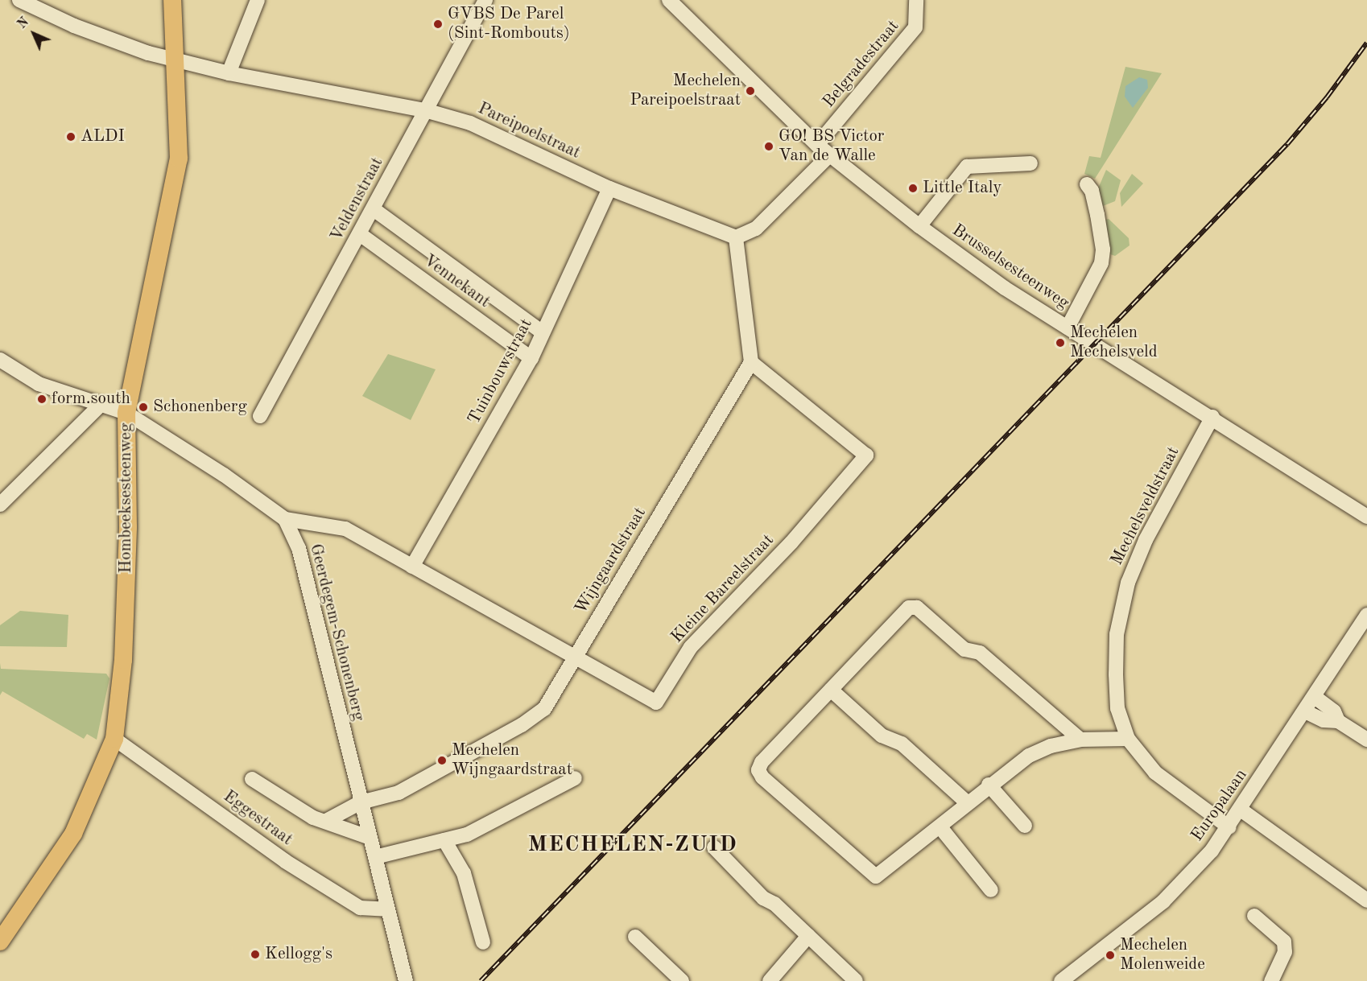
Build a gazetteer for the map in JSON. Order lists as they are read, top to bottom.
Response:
{
  "streets": {
    "main road": ["Hombeeksesteenweg"],
    "street": [
      "Belgradestraat",
      "Pareipoelstraat",
      "Veldenstraat",
      "Brusselsesteenweg",
      "Vennekant",
      "Tuinbouwstraat",
      "Mechelsveldstraat",
      "Wijngaardstraat",
      "Kleine Bareelstraat",
      "Geerdegem-Schonenberg",
      "Europalaan",
      "Eggestraat"
    ]
  },
  "crossings": [
    ["Belgradestraat", "Brusselsesteenweg"],
    ["Pareipoelstraat", "Veldenstraat"],
    ["Pareipoelstraat", "Tuinbouwstraat"],
    ["Pareipoelstraat", "Hombeeksesteenweg"],
    ["Veldenstraat", "Vennekant"],
    ["Brusselsesteenweg", "Mechelsveldstraat"],
    ["Vennekant", "Tuinbouwstraat"],
    ["Tuinbouwstraat", "Kleine Bareelstraat"],
    ["Hombeeksesteenweg", "Geerdegem-Schonenberg"],
    ["Hombeeksesteenweg", "Eggestraat"],
    ["Mechelsveldstraat", "Europalaan"],
    ["Wijngaardstraat", "Kleine Bareelstraat"],
    ["Wijngaardstraat", "Geerdegem-Schonenberg"],
    ["Kleine Bareelstraat", "Geerdegem-Schonenberg"],
    ["Geerdegem-Schonenberg", "Eggestraat"]
  ],
  "districts": ["MECHELEN-ZUID"],
  "places": [
    "GVBS De Parel (Sint-Rombouts)",
    "Mechelen Pareipoelstraat",
    "ALDI",
    "GO! BS Victor Van de Walle",
    "Little Italy",
    "Mechelen Mechelsveld",
    "form.south",
    "Schonenberg",
    "Mechelen Wijngaardstraat",
    "Kellogg's",
    "Mechelen Molenweide"
  ],
  "north": "top left"
}
